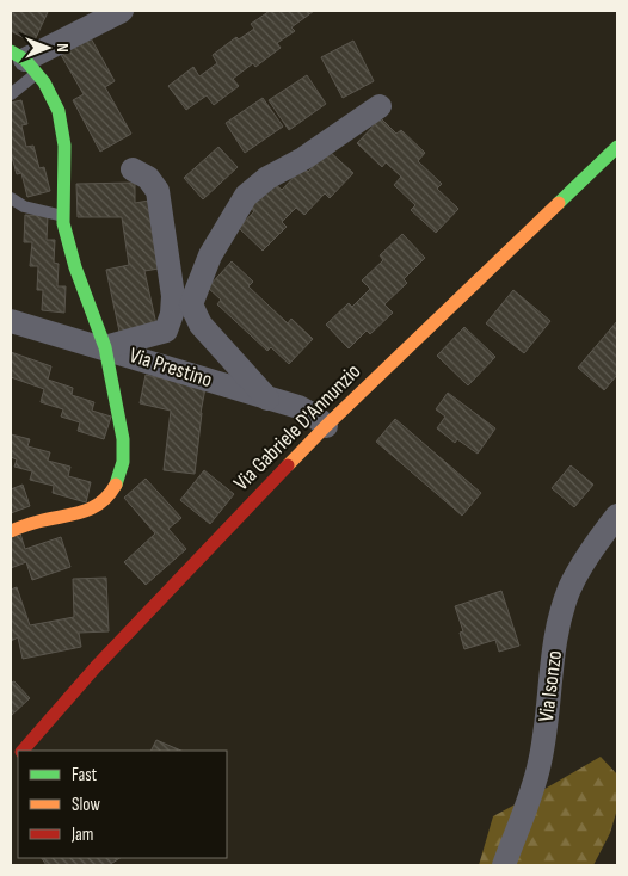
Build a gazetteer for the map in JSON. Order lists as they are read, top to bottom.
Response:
{
  "streets": {
    "main road": ["Via Gabriele D'Annunzio"],
    "street": ["Via Prestino", "Via Isonzo"]
  },
  "crossings": [
    ["Via Prestino", "Via Gabriele D'Annunzio"]
  ],
  "legend": ["Fast", "Slow", "Jam"],
  "north": "right"
}
